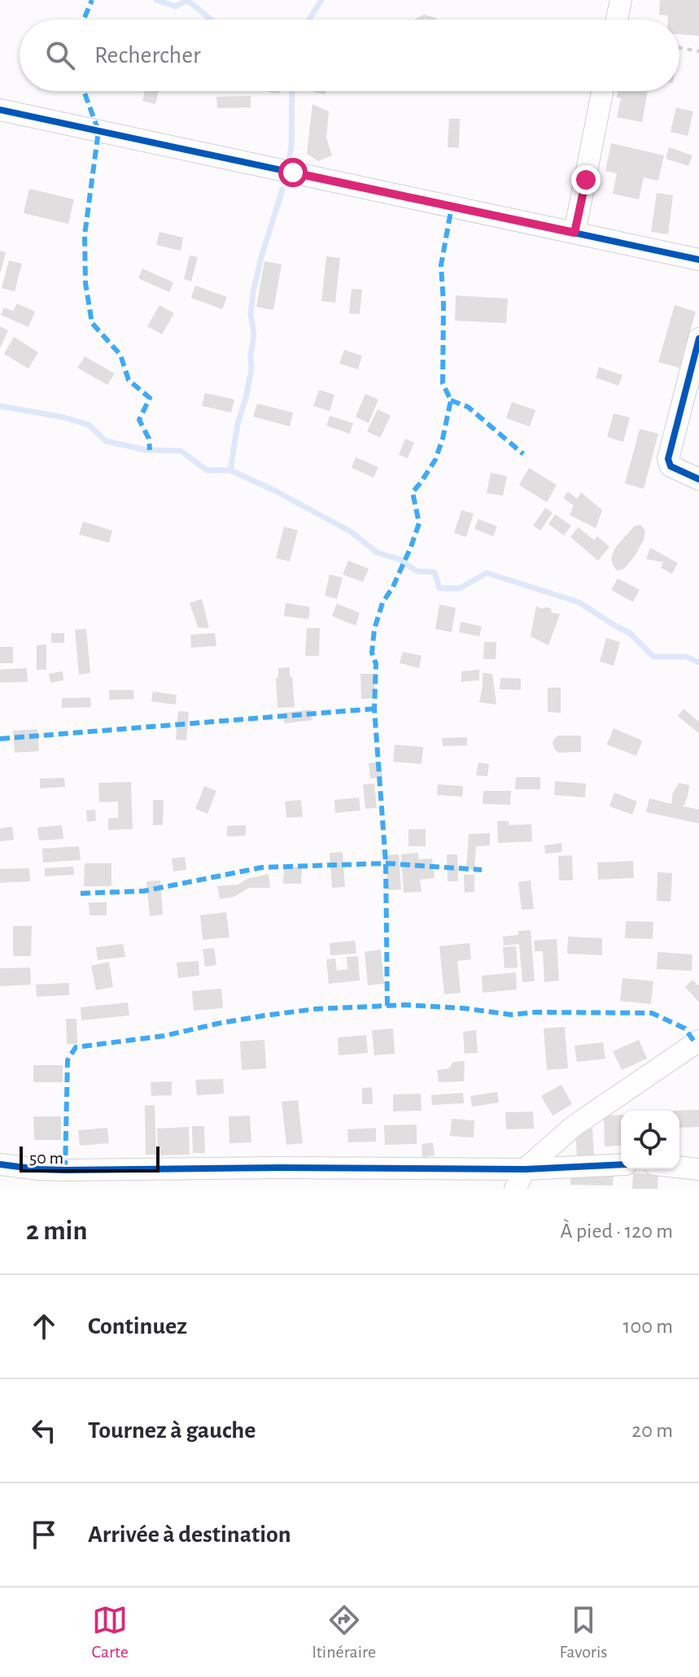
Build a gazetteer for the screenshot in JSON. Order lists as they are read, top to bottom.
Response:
{
  "scale_bar": "50 m",
  "page": {
    "search": "Rechercher",
    "scale": "50 m",
    "heading": ["2 min", "À pied · 120 m"],
    "list": [
      ["Continuez", "100 m"],
      ["Tournez à gauche", "20 m"],
      "Arrivée à destination"
    ],
    "nav": ["Carte", "Itinéraire", "Favoris"]
  }
}
